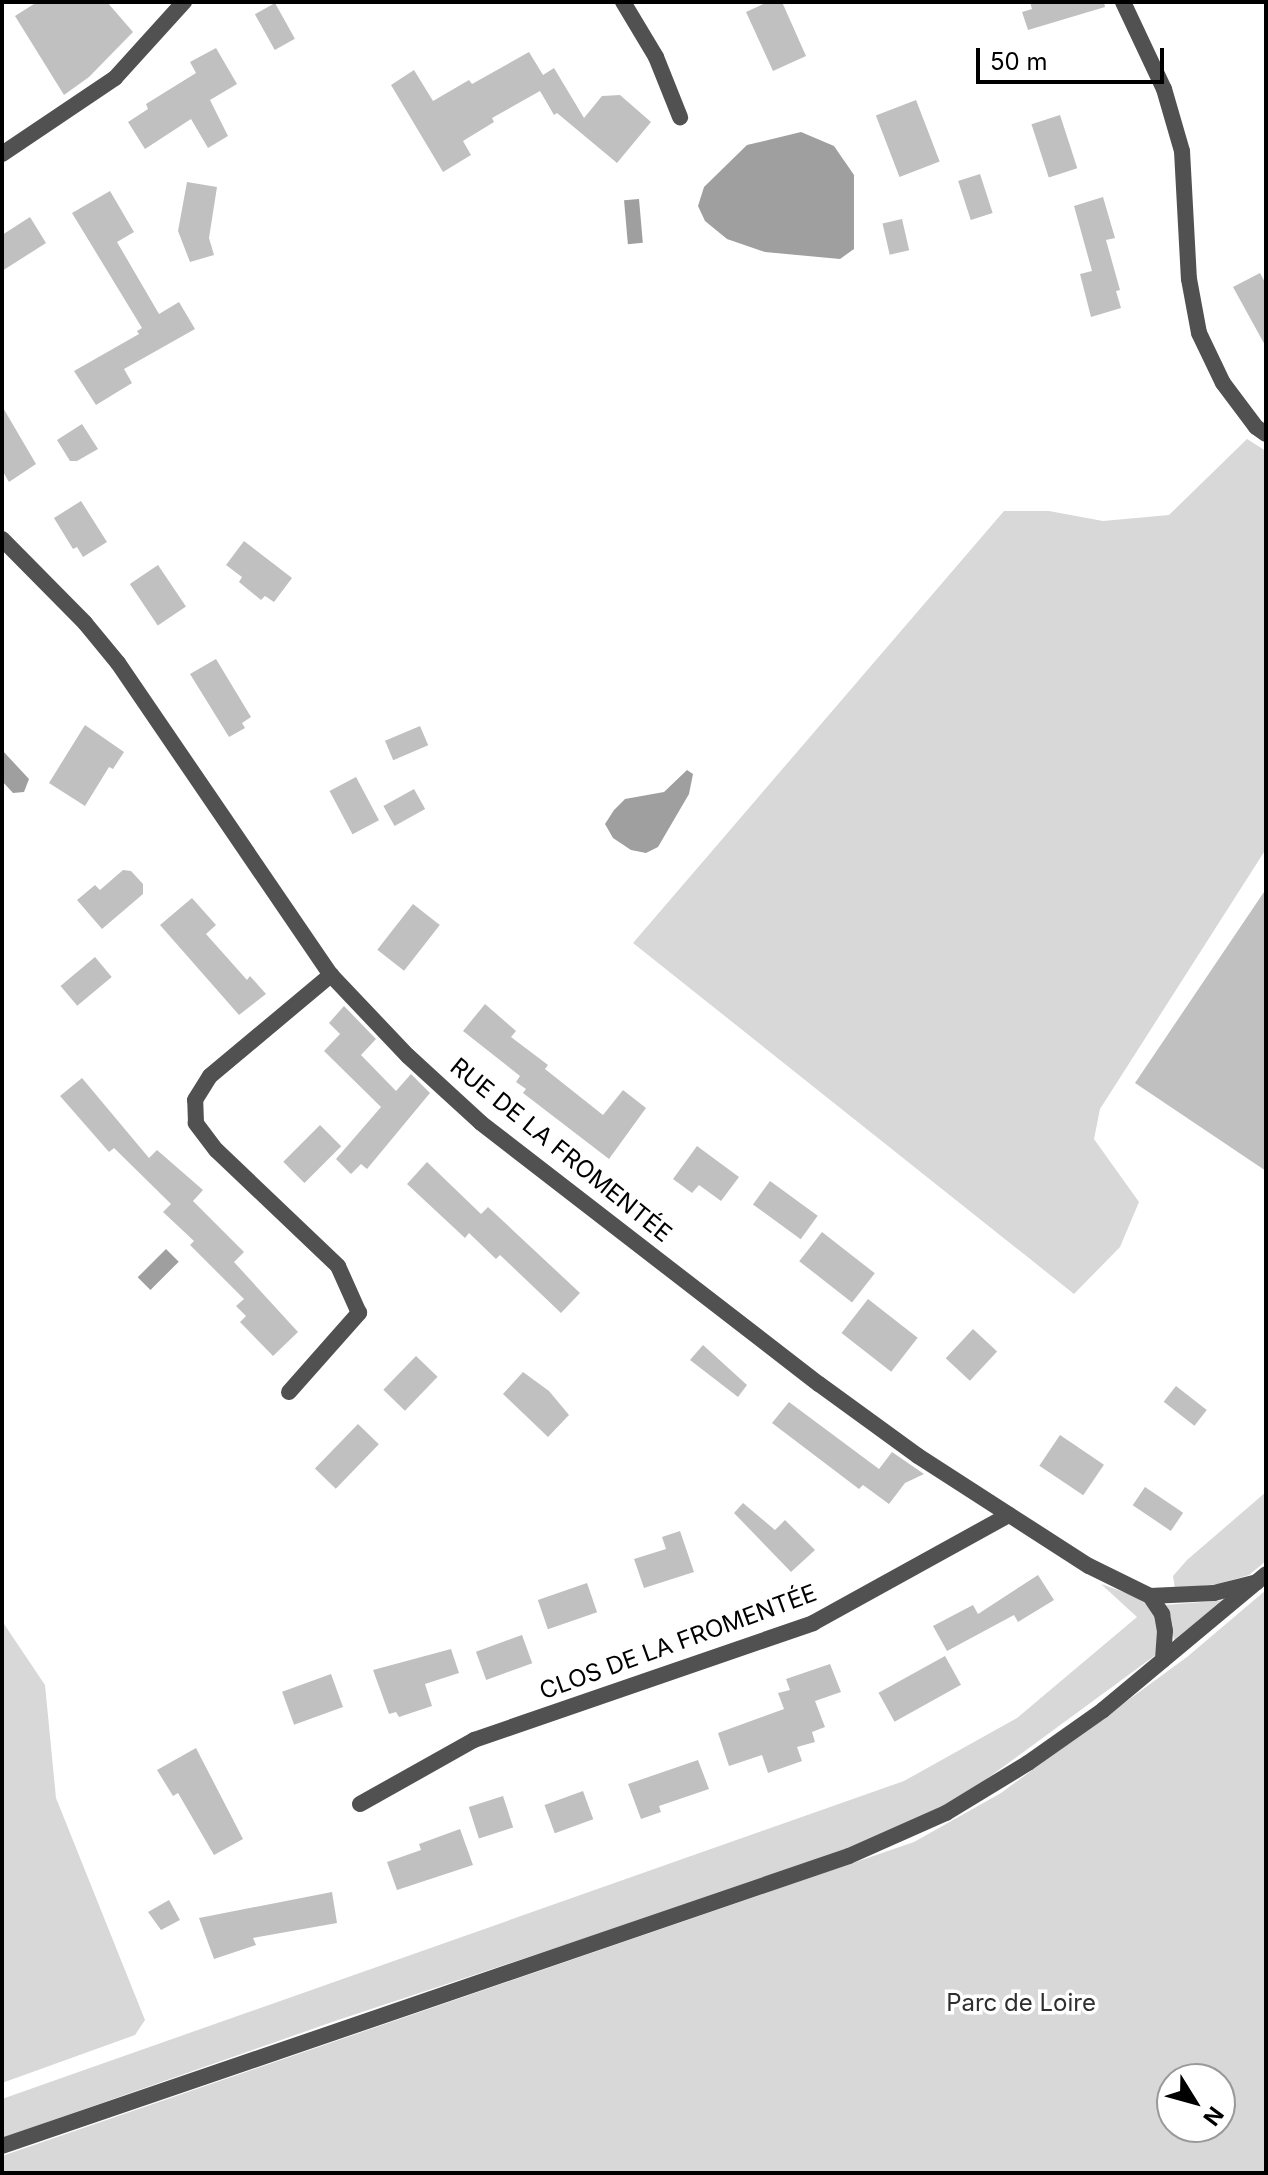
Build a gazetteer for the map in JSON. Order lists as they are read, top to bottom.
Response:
{
  "streets": {
    "street": ["RUE DE LA FROMENTÉE", "CLOS DE LA FROMENTÉE"]
  },
  "crossings": [
    ["RUE DE LA FROMENTÉE", "CLOS DE LA FROMENTÉE"]
  ],
  "parks": ["Parc de Loire"],
  "scale_bar": "50 m",
  "north": "bottom right"
}
